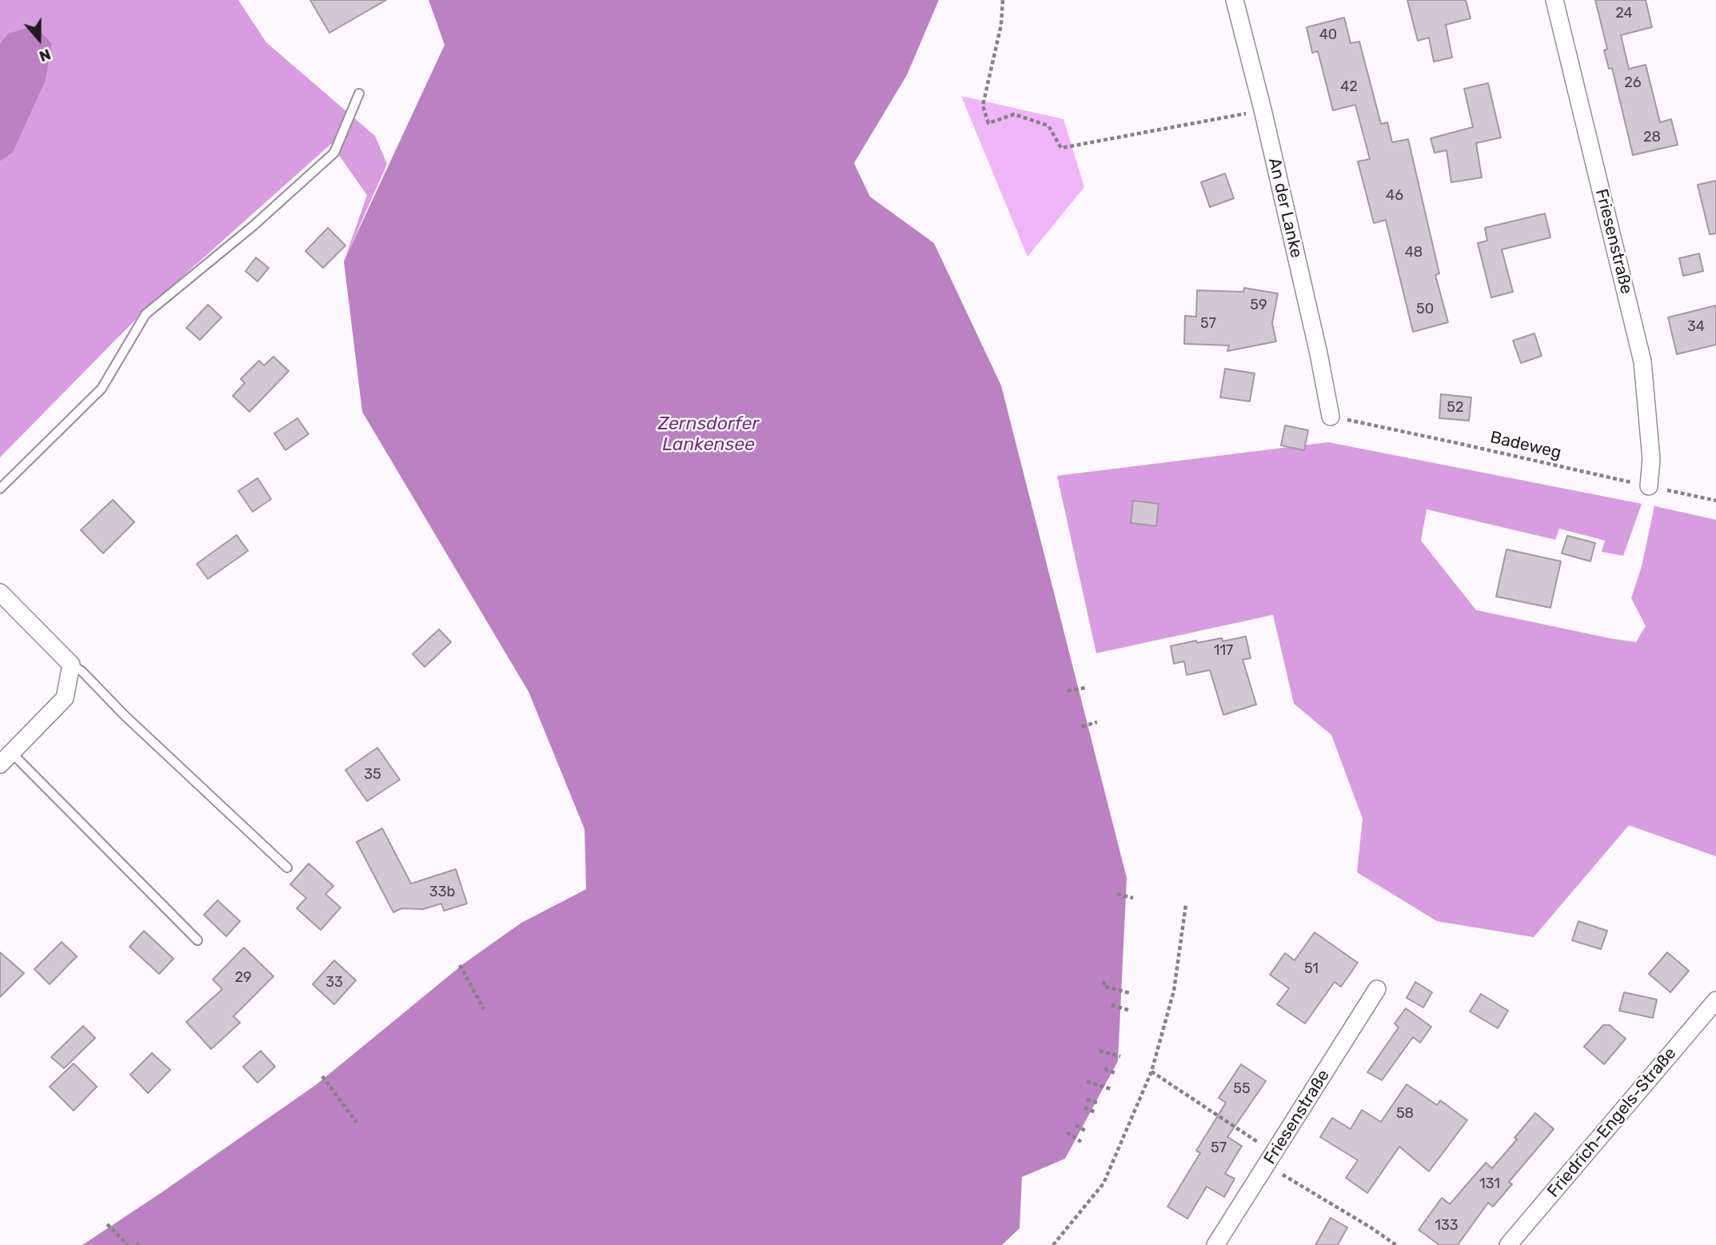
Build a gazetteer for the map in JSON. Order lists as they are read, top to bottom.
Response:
{
  "streets": {
    "street": ["An der Lanke", "Friesenstraße", "Friedrich-Engels-Straße"],
    "path": ["Badeweg"]
  },
  "crossings": [
    ["An der Lanke", "Badeweg"],
    ["Friesenstraße", "Badeweg"]
  ],
  "water": ["Zernsdorfer Lankensee"],
  "house_numbers": [
    "24",
    "40",
    "26",
    "42",
    "28",
    "46",
    "48",
    "59",
    "50",
    "57",
    "34",
    "52",
    "117",
    "35",
    "33b",
    "51",
    "29",
    "33",
    "55",
    "58",
    "57",
    "131",
    "133"
  ],
  "north": "bottom"
}
